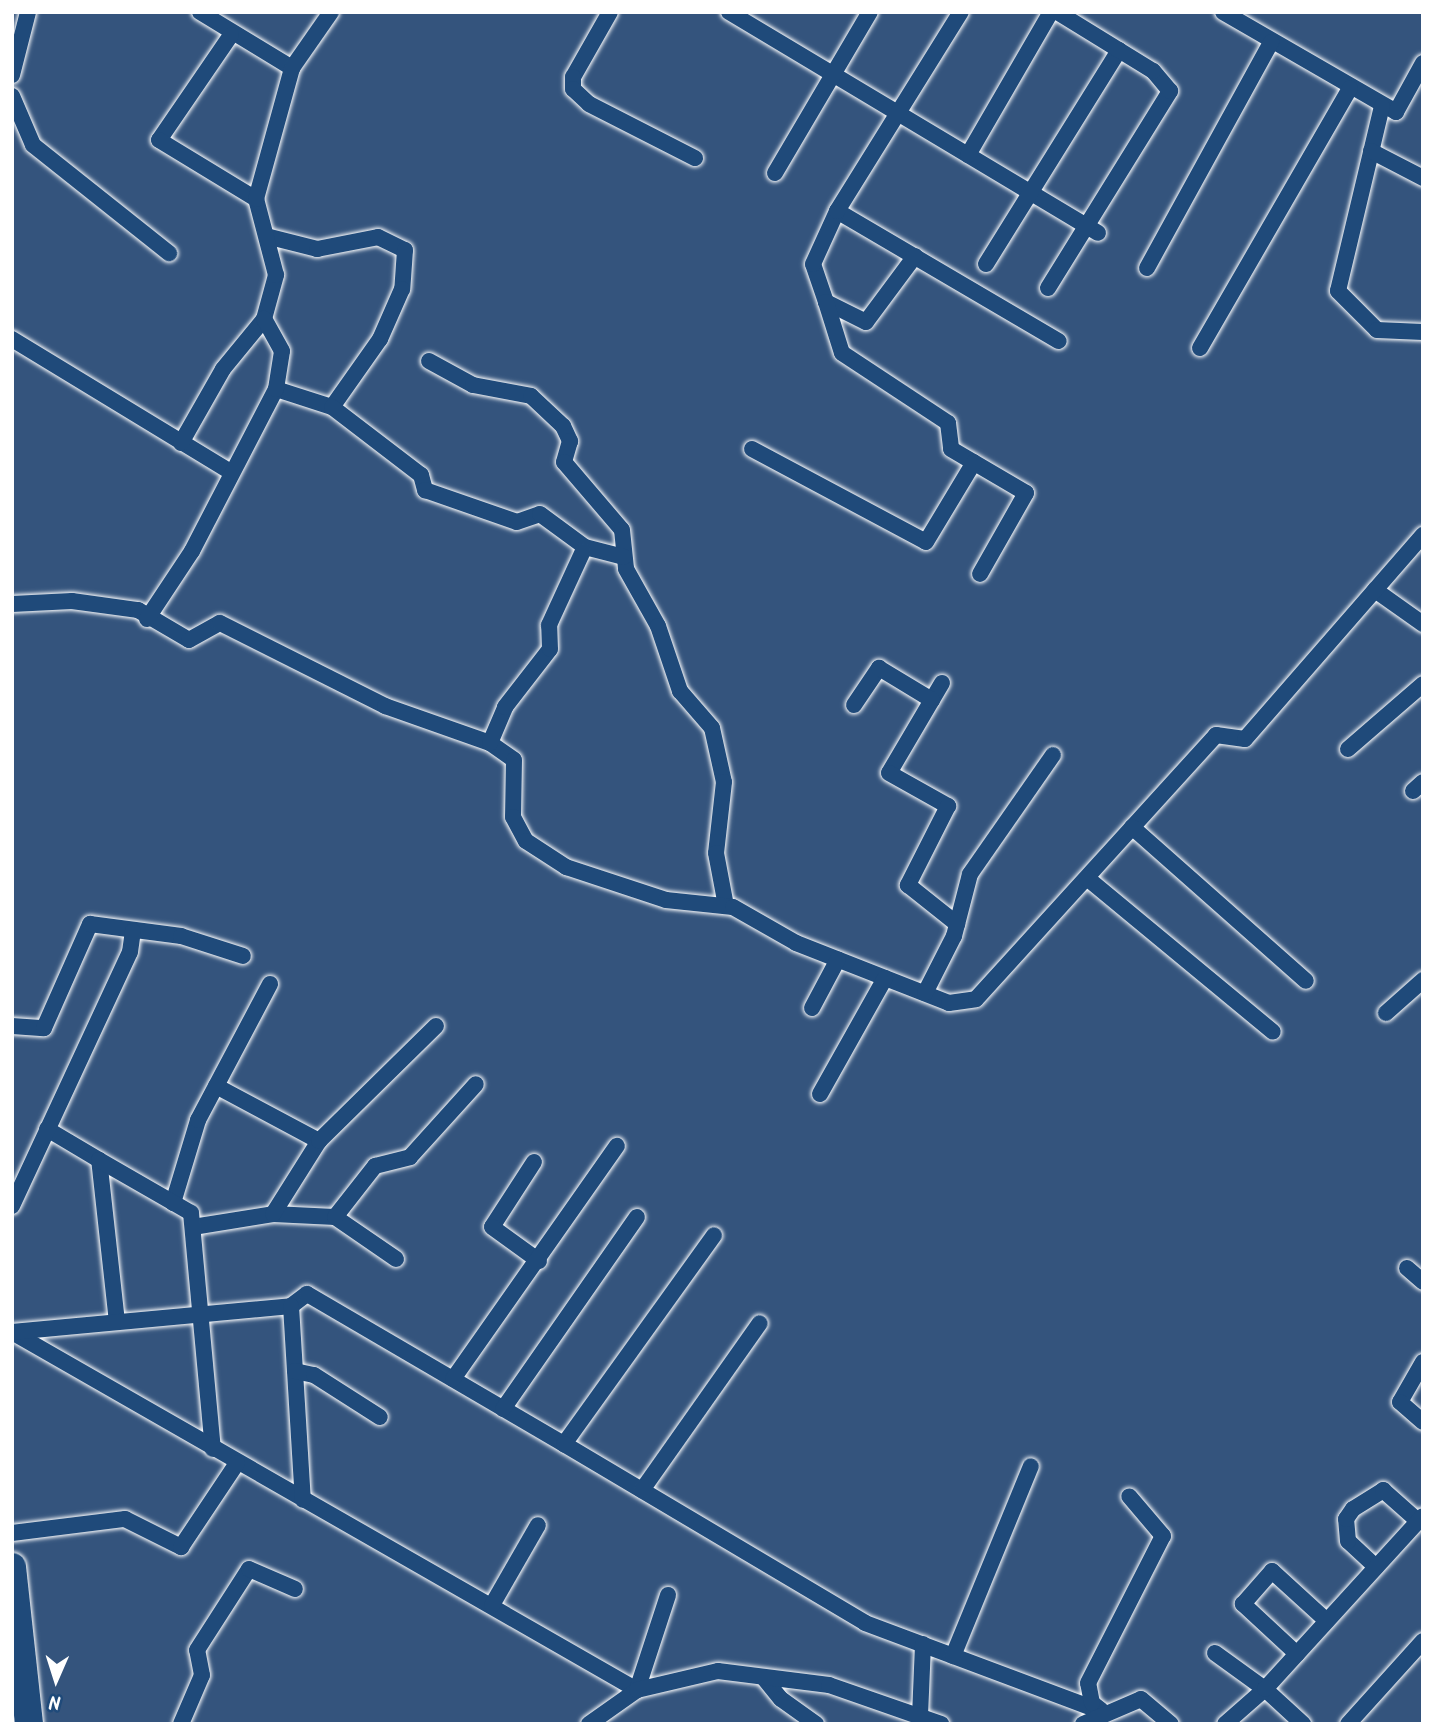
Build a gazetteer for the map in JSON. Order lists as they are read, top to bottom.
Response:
{
  "north": "bottom"
}
